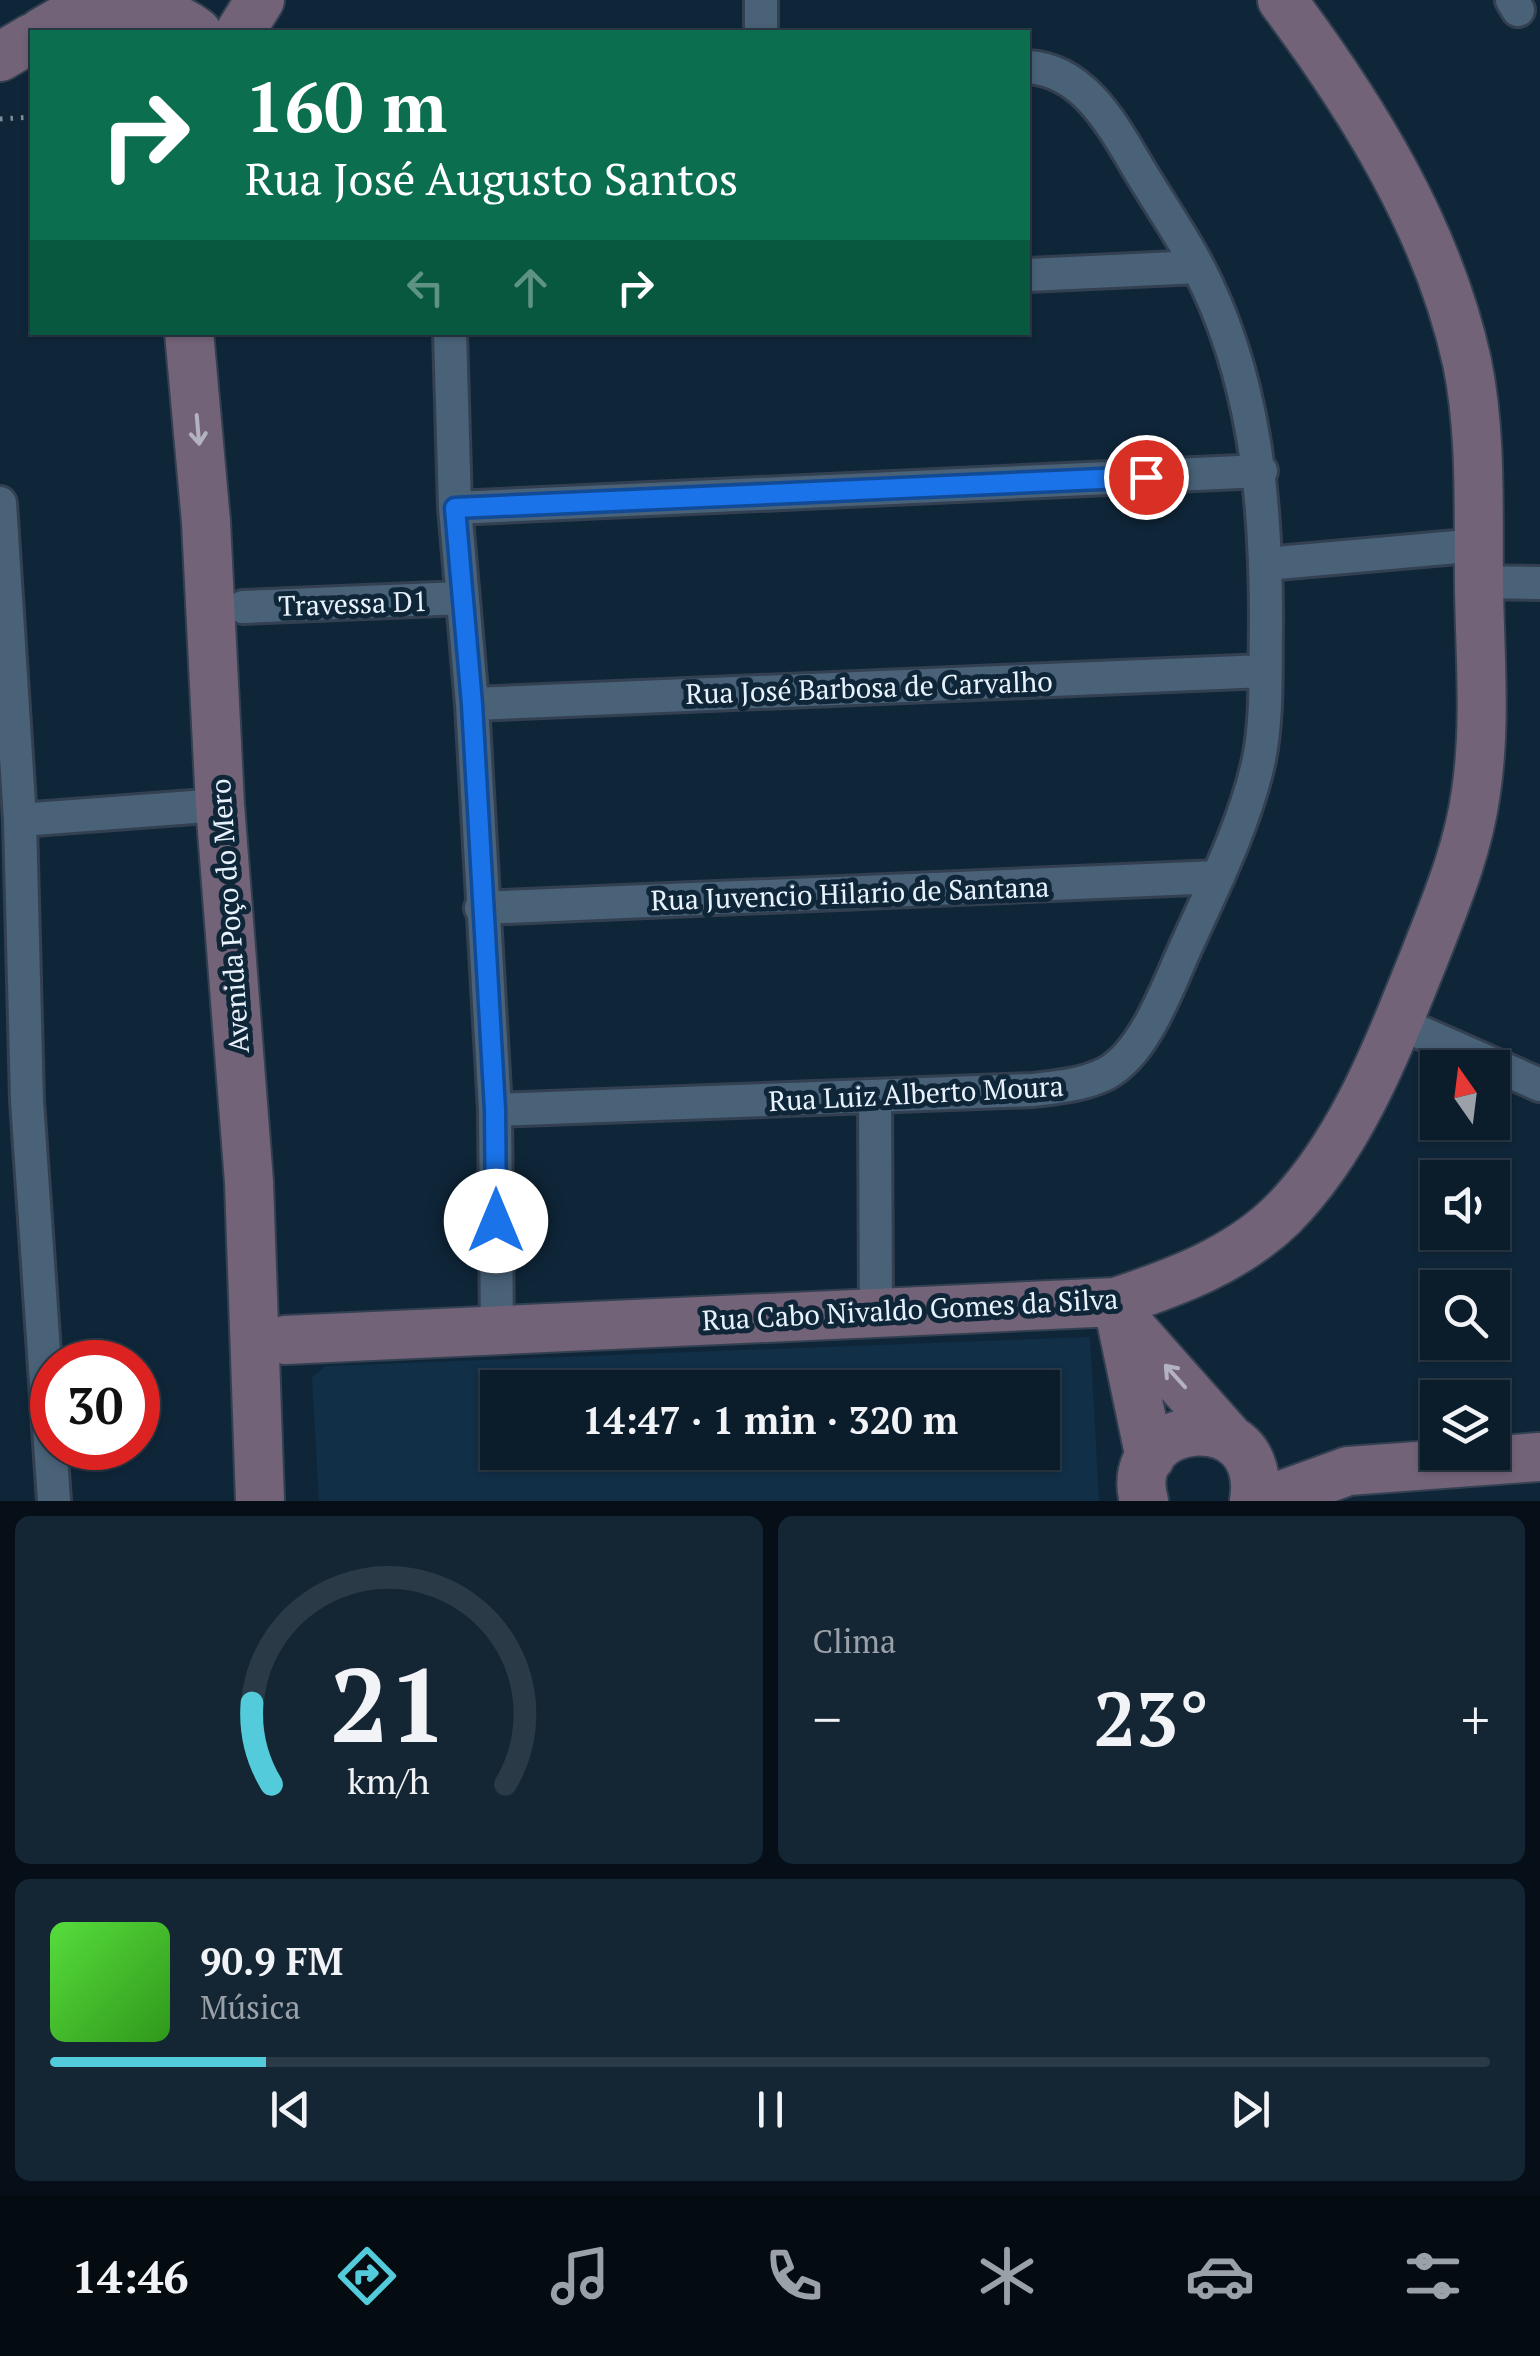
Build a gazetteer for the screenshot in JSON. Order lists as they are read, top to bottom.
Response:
{
  "streets": {
    "street": [
      "Travessa D1",
      "Rua José Barbosa de Carvalho",
      "Rua Juvencio Hilario de Santana",
      "Avenida Poço do Mero",
      "Rua Luiz Alberto Moura",
      "Rua Cabo Nivaldo Gomes da Silva"
    ]
  },
  "crossings": [
    ["Travessa D1", "Avenida Poço do Mero"],
    ["Rua José Barbosa de Carvalho", "Rua Luiz Alberto Moura"],
    ["Rua Juvencio Hilario de Santana", "Rua Luiz Alberto Moura"],
    ["Avenida Poço do Mero", "Rua Cabo Nivaldo Gomes da Silva"]
  ],
  "north": "top",
  "page": {
    "turn": ["160 m", "Rua José Augusto Santos"],
    "limit": "30",
    "trip": "14:47 · 1 min · 320 m",
    "tile": "Clima",
    "heat": ["−", "23°", "+"],
    "song": ["90.9 FM", "Música"],
    "tabs": "14:46",
    "gauge": ["21", "km/h"]
  }
}
